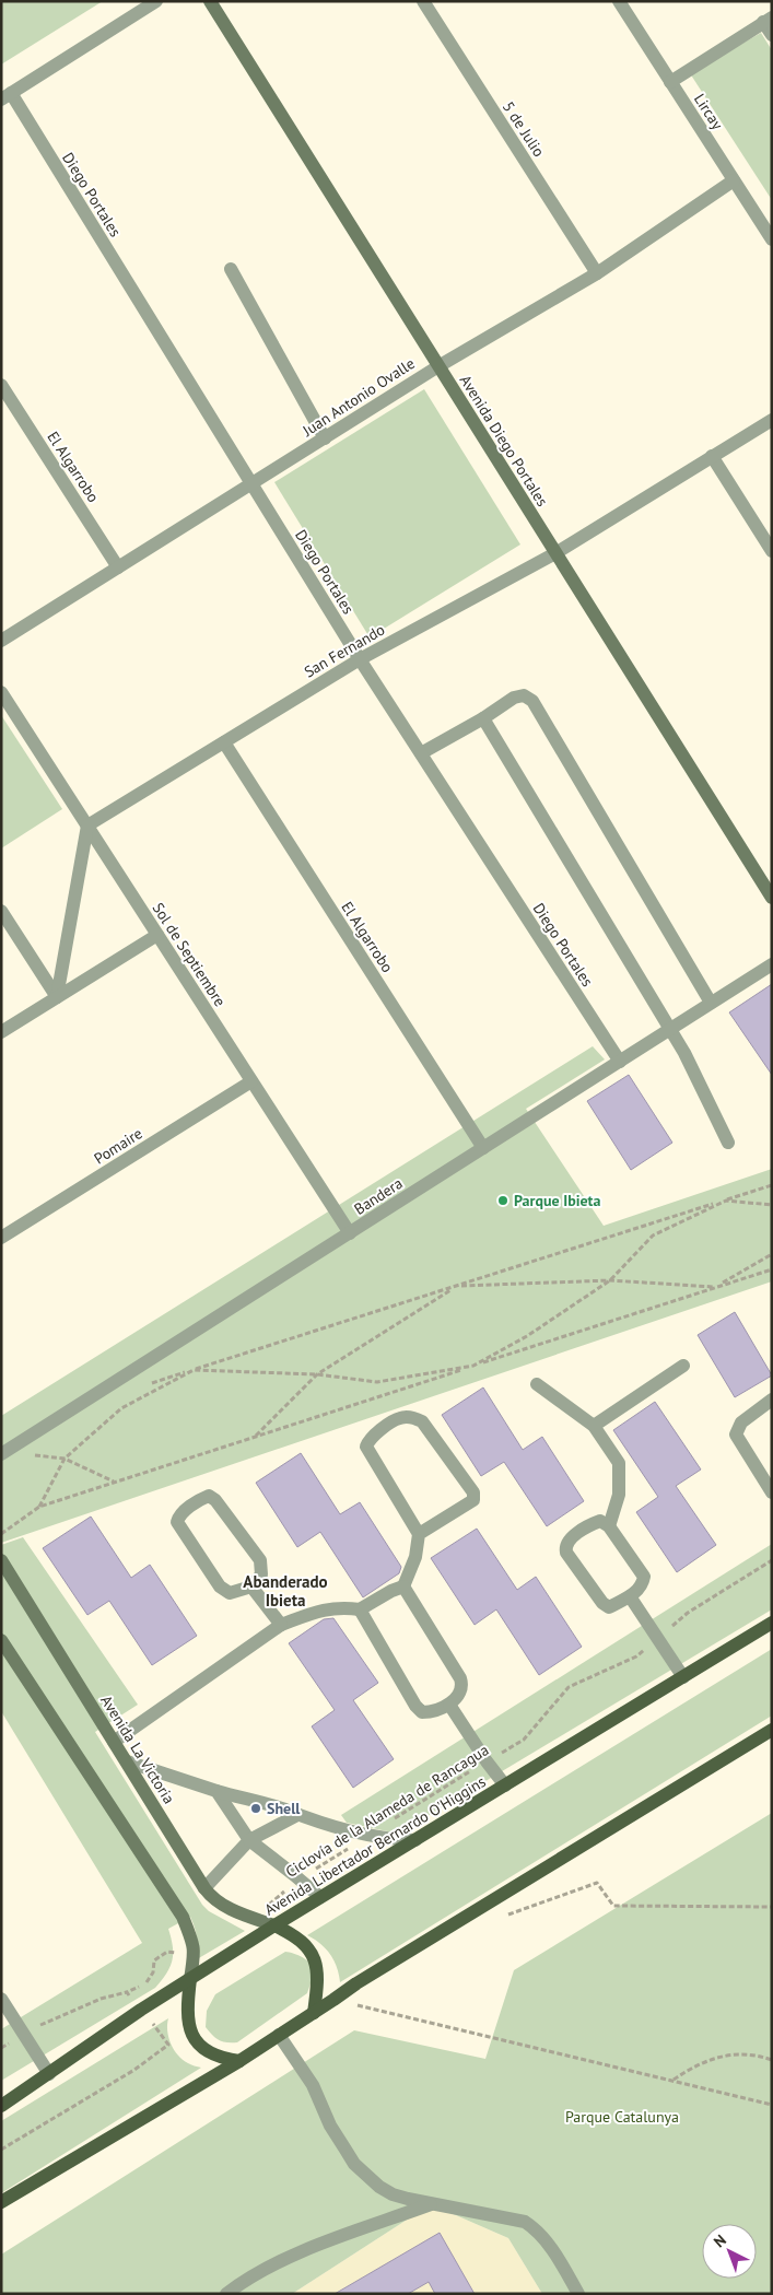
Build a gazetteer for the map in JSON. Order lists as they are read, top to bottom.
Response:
{
  "streets": {
    "main road": ["Avenida Libertador Bernardo O'Higgins"],
    "street": [
      "Lircay",
      "5 de Julio",
      "Diego Portales",
      "Juan Antonio Ovalle",
      "Avenida Diego Portales",
      "El Algarrobo",
      "San Fernando",
      "Sol de Septiembre",
      "Pomaire",
      "Bandera",
      "Avenida La Victoria"
    ],
    "path": ["Ciclovía de la Alameda de Rancagua"]
  },
  "crossings": [
    ["Lircay", "Juan Antonio Ovalle"],
    ["5 de Julio", "Juan Antonio Ovalle"],
    ["Diego Portales", "Juan Antonio Ovalle"],
    ["Diego Portales", "San Fernando"],
    ["Diego Portales", "Bandera"],
    ["Juan Antonio Ovalle", "Avenida Diego Portales"],
    ["Juan Antonio Ovalle", "El Algarrobo"],
    ["Avenida Diego Portales", "San Fernando"],
    ["El Algarrobo", "San Fernando"],
    ["El Algarrobo", "Bandera"],
    ["San Fernando", "Sol de Septiembre"],
    ["Sol de Septiembre", "Pomaire"],
    ["Sol de Septiembre", "Bandera"],
    ["Avenida La Victoria", "Ciclovía de la Alameda de Rancagua"],
    ["Avenida La Victoria", "Avenida Libertador Bernardo O'Higgins"]
  ],
  "districts": ["Abanderado Ibieta"],
  "parks": ["Parque Catalunya"],
  "places": ["Parque Ibieta", "Shell"],
  "north": "top left"
}
